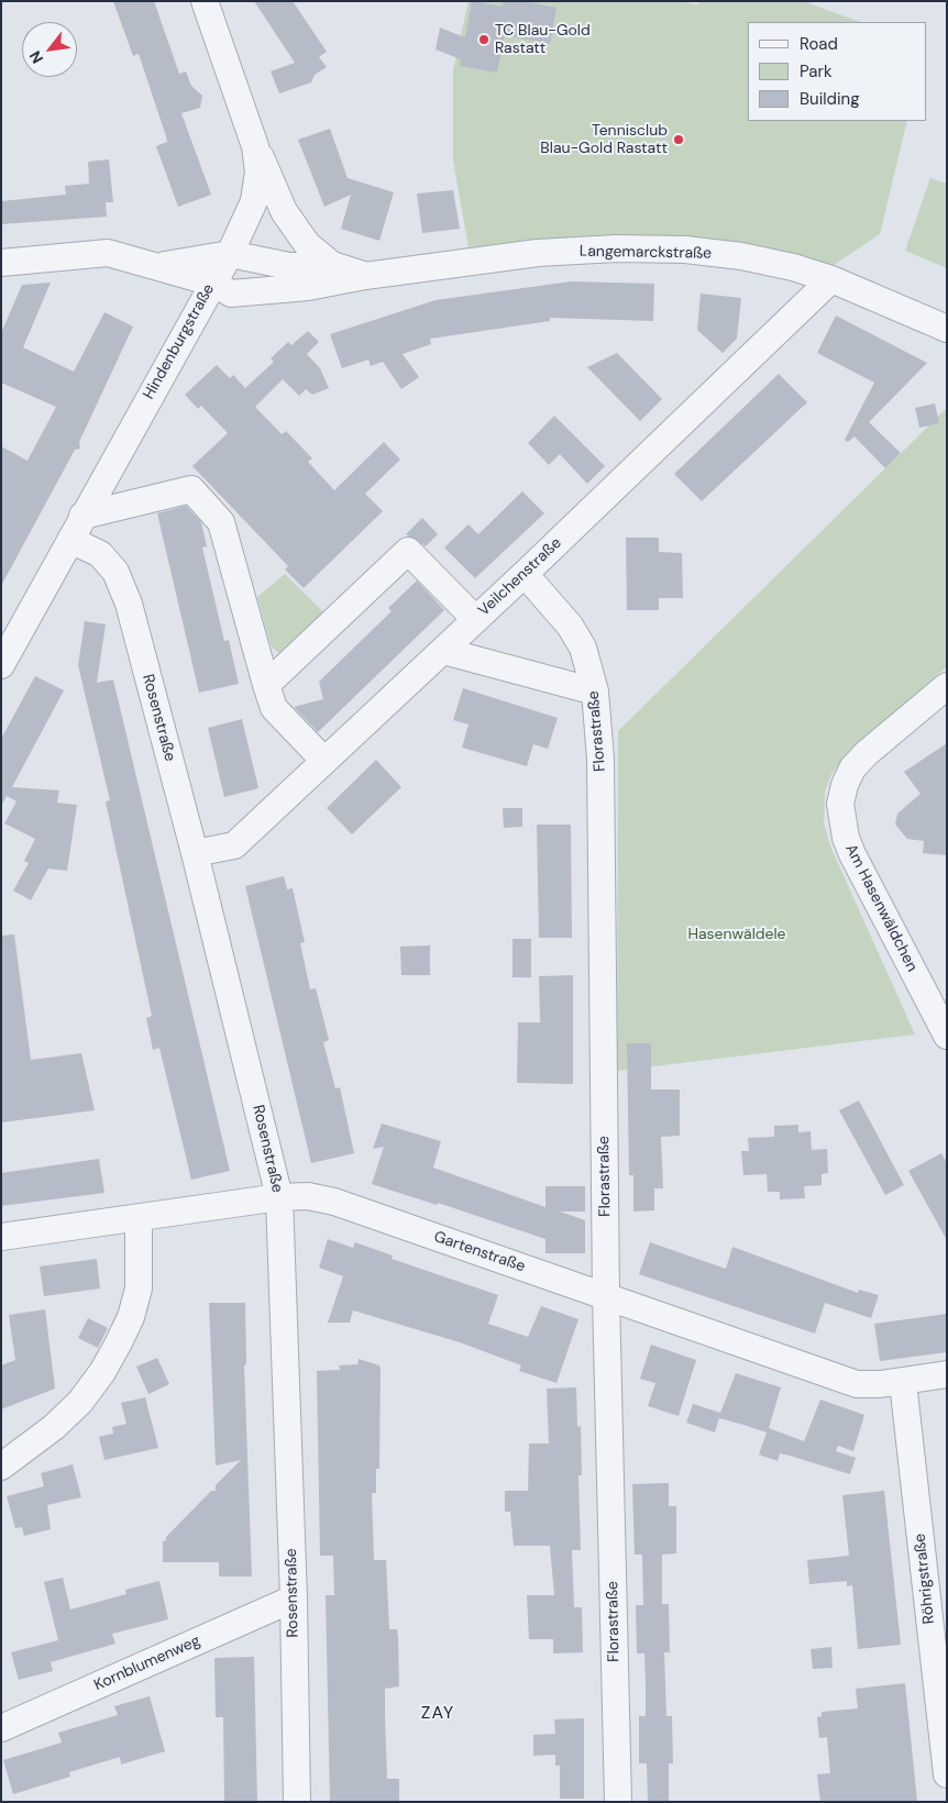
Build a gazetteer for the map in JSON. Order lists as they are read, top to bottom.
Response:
{
  "streets": {
    "street": [
      "Langemarckstraße",
      "Hindenburgstraße",
      "Veilchenstraße",
      "Rosenstraße",
      "Florastraße",
      "Am Hasenwäldchen",
      "Gartenstraße",
      "Röhrigstraße",
      "Kornblumenweg"
    ]
  },
  "crossings": [
    ["Langemarckstraße", "Hindenburgstraße"],
    ["Langemarckstraße", "Veilchenstraße"],
    ["Hindenburgstraße", "Rosenstraße"],
    ["Veilchenstraße", "Rosenstraße"],
    ["Veilchenstraße", "Florastraße"],
    ["Rosenstraße", "Gartenstraße"],
    ["Rosenstraße", "Kornblumenweg"],
    ["Florastraße", "Gartenstraße"],
    ["Gartenstraße", "Röhrigstraße"]
  ],
  "districts": ["ZAY"],
  "parks": ["Hasenwäldele"],
  "places": ["TC Blau-Gold Rastatt", "Tennisclub Blau-Gold Rastatt"],
  "legend": ["Road", "Park", "Building"],
  "north": "bottom left"
}
